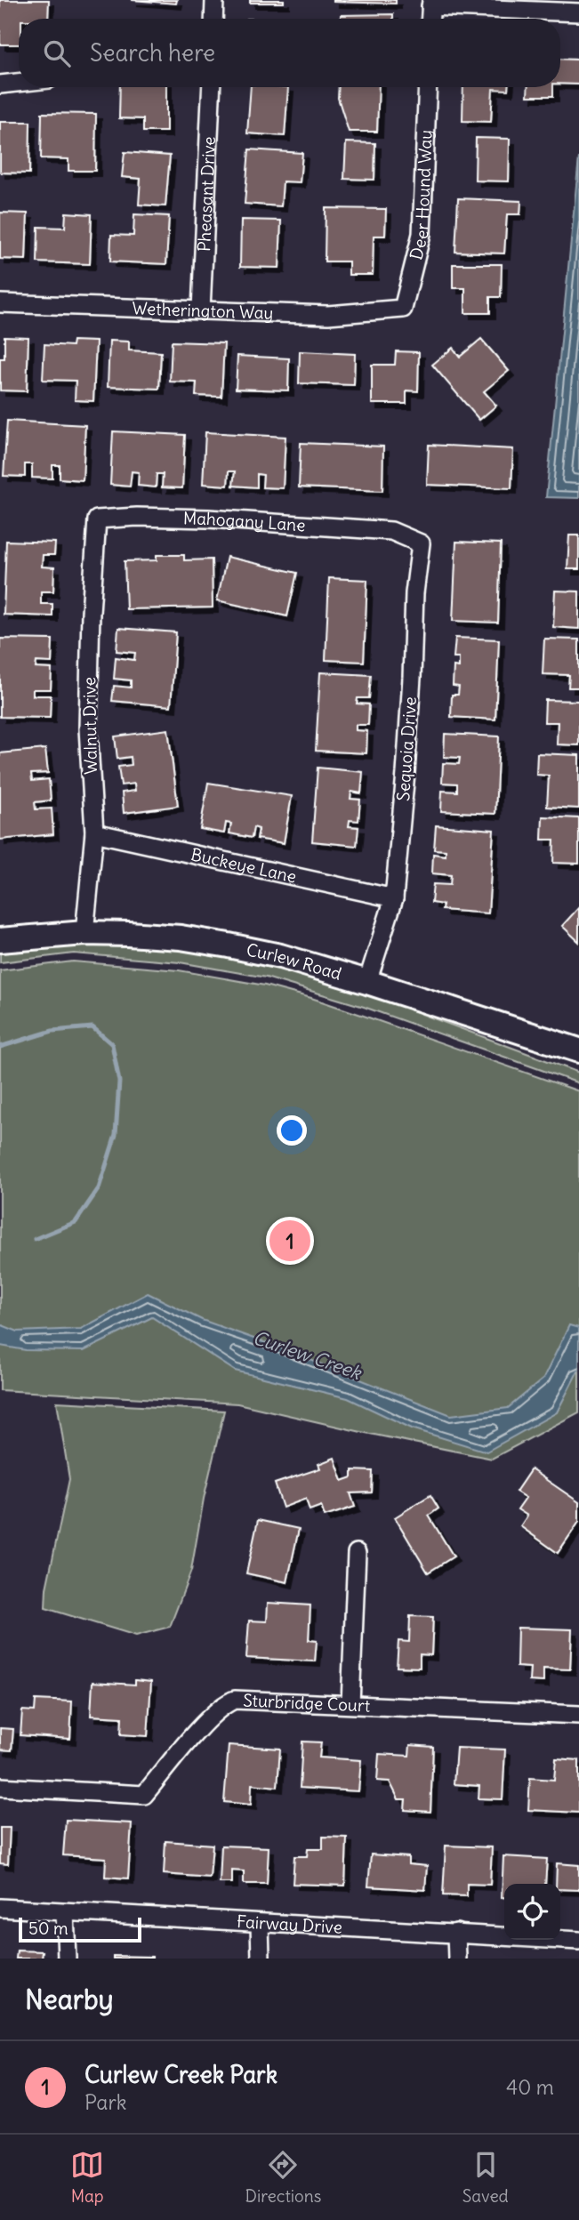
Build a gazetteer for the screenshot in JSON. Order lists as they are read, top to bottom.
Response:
{
  "streets": {
    "main road": ["Curlew Road"],
    "street": [
      "Pheasant Drive",
      "Deer Hound Way",
      "Wetherington Way",
      "Mahogany Lane",
      "Walnut Drive",
      "Sequoia Drive",
      "Buckeye Lane",
      "Sturbridge Court",
      "Fairway Drive"
    ]
  },
  "crossings": [
    ["Pheasant Drive", "Wetherington Way"],
    ["Deer Hound Way", "Wetherington Way"],
    ["Mahogany Lane", "Walnut Drive"],
    ["Mahogany Lane", "Sequoia Drive"],
    ["Walnut Drive", "Buckeye Lane"],
    ["Walnut Drive", "Curlew Road"],
    ["Sequoia Drive", "Buckeye Lane"],
    ["Sequoia Drive", "Curlew Road"]
  ],
  "water": ["Curlew Creek"],
  "scale_bar": "50 m",
  "page": {
    "search": "Search here",
    "pins": "1",
    "scale": "50 m",
    "heading": "Nearby",
    "list": [
      {
        "mark": "1",
        "name": "Curlew Creek Park",
        "note": "Park",
        "value": "40 m"
      }
    ],
    "nav": ["Map", "Directions", "Saved"]
  }
}
